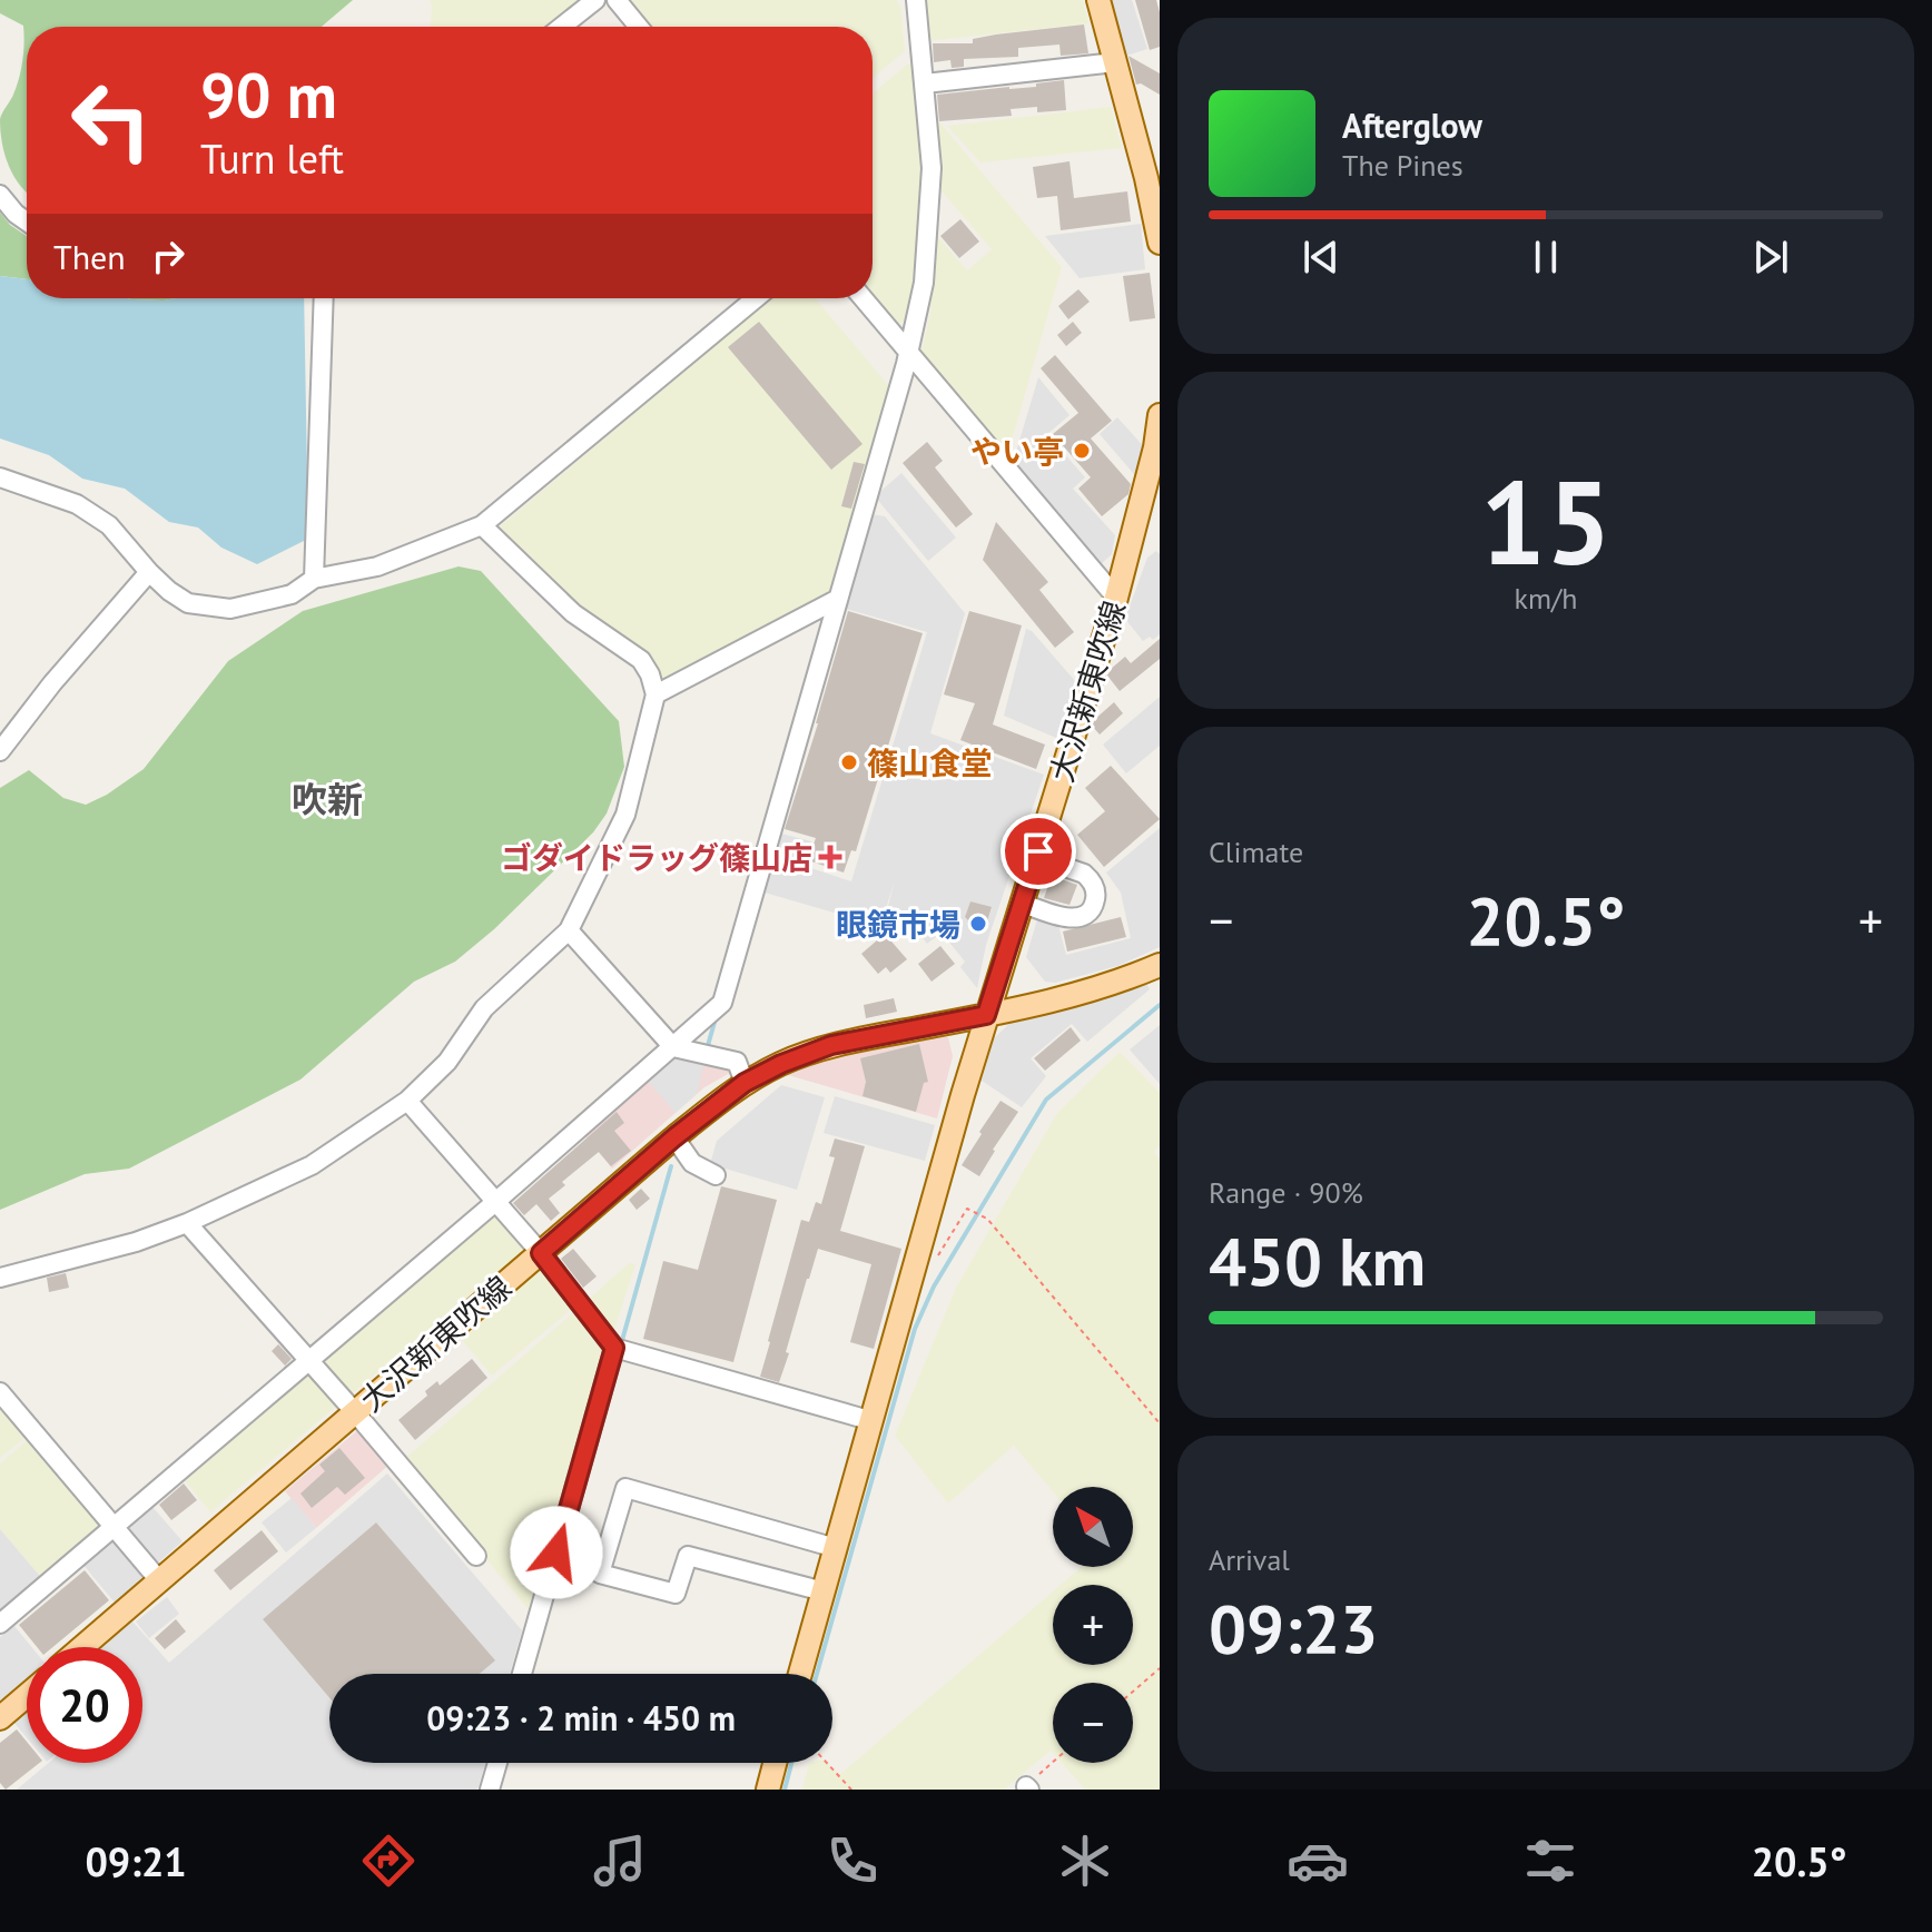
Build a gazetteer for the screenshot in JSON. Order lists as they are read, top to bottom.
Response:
{
  "streets": {
    "main road": ["大沢新東吹線"]
  },
  "districts": ["吹新"],
  "places": {
    "other": ["やい亭", "篠山食堂", "眼鏡市場"],
    "health": ["ゴダイドラッグ篠山店"]
  },
  "north": "top left",
  "page": {
    "turn": ["90 m", "Turn left"],
    "song": ["Afterglow", "The Pines"],
    "then": "Then",
    "tile": [
      ["15", "km/h"],
      "Climate",
      ["Range · 90%", "450 km"],
      ["Arrival", "09:23"]
    ],
    "heat": ["−", "20.5°", "+"],
    "map_buttons": ["+", "−"],
    "limit": "20",
    "trip": "09:23 · 2 min · 450 m",
    "tabs": ["09:21", "20.5°"]
  }
}
